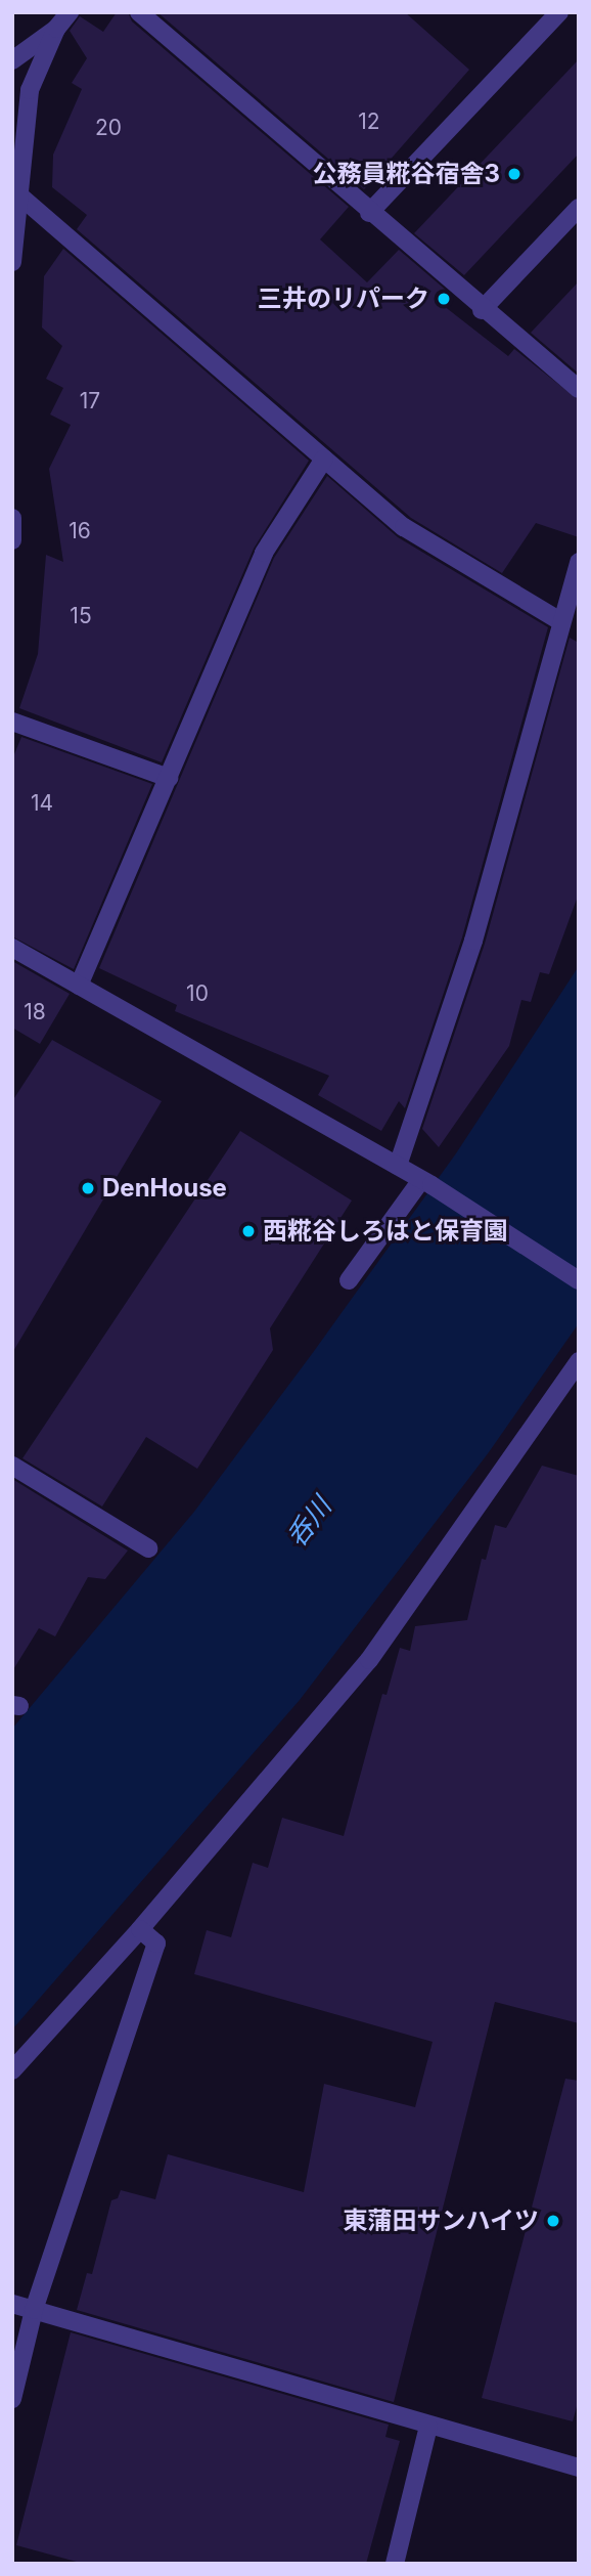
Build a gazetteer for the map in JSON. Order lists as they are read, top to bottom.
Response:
{
  "water": ["呑川"],
  "places": [
    "公務員糀谷宿舎3",
    "三井のリパーク",
    "DenHouse",
    "西糀谷しろはと保育園",
    "東蒲田サンハイツ"
  ],
  "house_numbers": [
    "12",
    "20",
    "17",
    "16",
    "15",
    "14",
    "10",
    "18"
  ]
}
